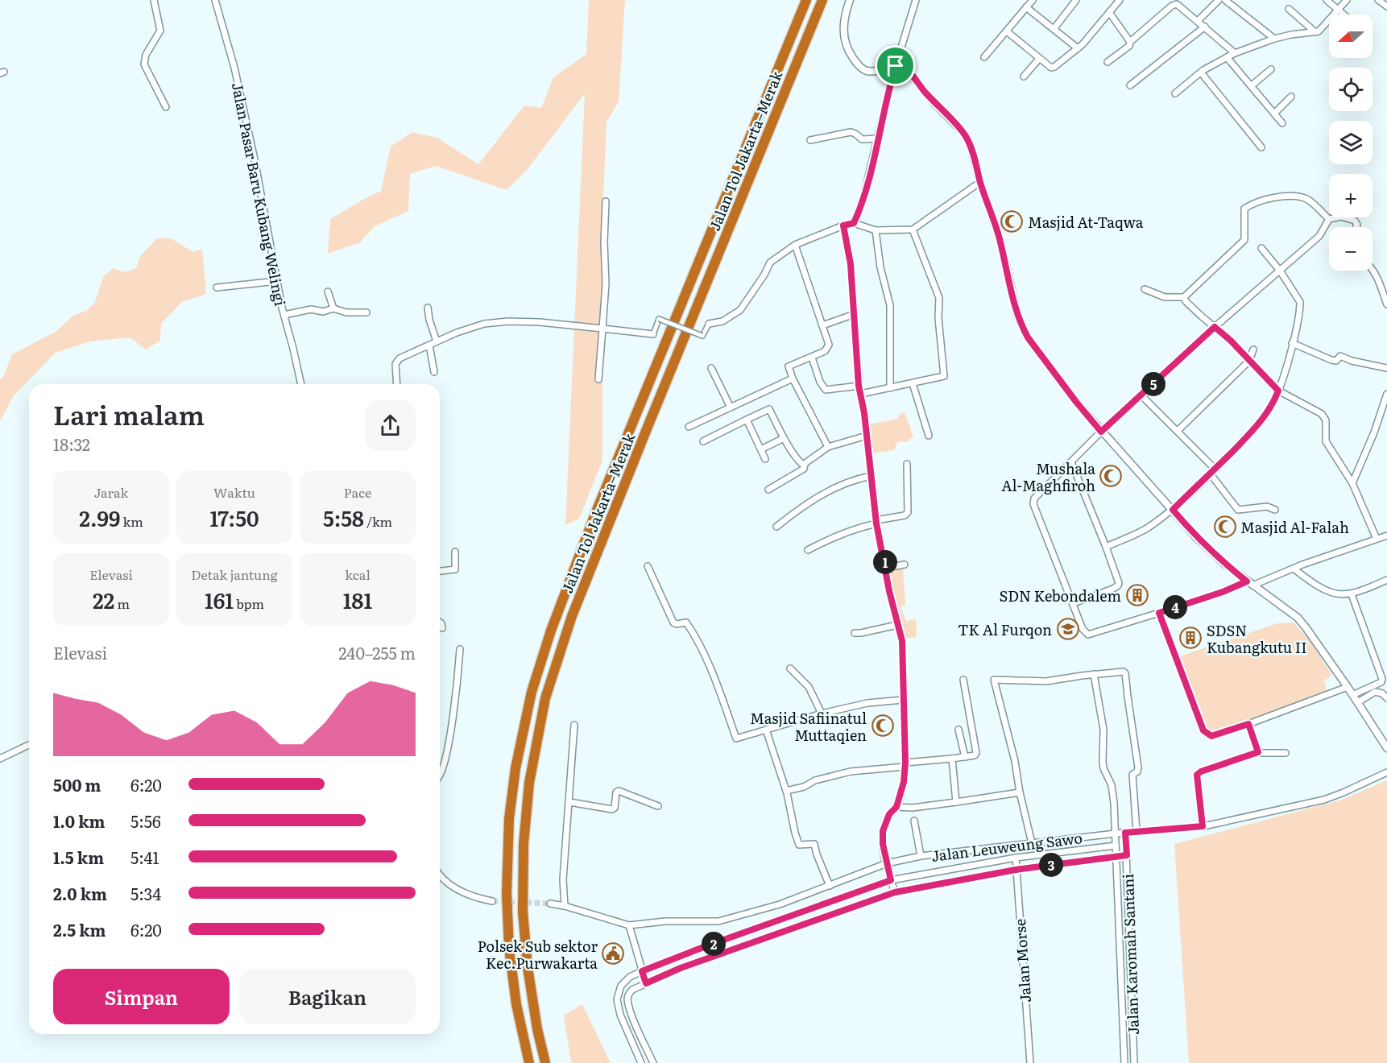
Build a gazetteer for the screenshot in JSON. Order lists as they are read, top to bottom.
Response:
{
  "streets": {
    "highway": ["Jalan Tol Jakarta–Merak"],
    "street": [
      "Jalan Pasar Baru Kubang Welingi",
      "Jalan Leuweung Sawo",
      "Jalan Karomah Santani",
      "Jalan Morse"
    ]
  },
  "crossings": [
    ["Jalan Leuweung Sawo", "Jalan Karomah Santani"]
  ],
  "places": {
    "mosque": [
      "Masjid At-Taqwa",
      "Mushala Al-Maghfiroh",
      "Masjid Al-Falah",
      "Masjid Safiinatul Muttaqien"
    ],
    "building": ["SDN Kebondalem", "SDSN Kubangkutu II"],
    "school or university": ["TK Al Furqon"],
    "public building": ["Polsek Sub sektor Kec.Purwakarta"]
  },
  "north": "left",
  "page": {
    "map_buttons": ["+", "−"],
    "pins": [
      "5",
      "1",
      "4",
      "3",
      "2"
    ],
    "heading": ["Lari malam", "18:32"],
    "stats": [
      ["Jarak", "2.99 km"],
      ["Waktu", "17:50"],
      ["Pace", "5:58 /km"],
      ["Elevasi", "22 m"],
      ["Detak jantung", "161 bpm"],
      ["kcal", "181"]
    ],
    "chart": ["Elevasi", "240–255 m"],
    "list": [
      {
        "name": "500 m",
        "note": "6:20"
      },
      {
        "name": "1.0 km",
        "note": "5:56"
      },
      {
        "name": "1.5 km",
        "note": "5:41"
      },
      {
        "name": "2.0 km",
        "note": "5:34"
      },
      {
        "name": "2.5 km",
        "note": "6:20"
      }
    ],
    "buttons": ["Simpan", "Bagikan"]
  }
}
